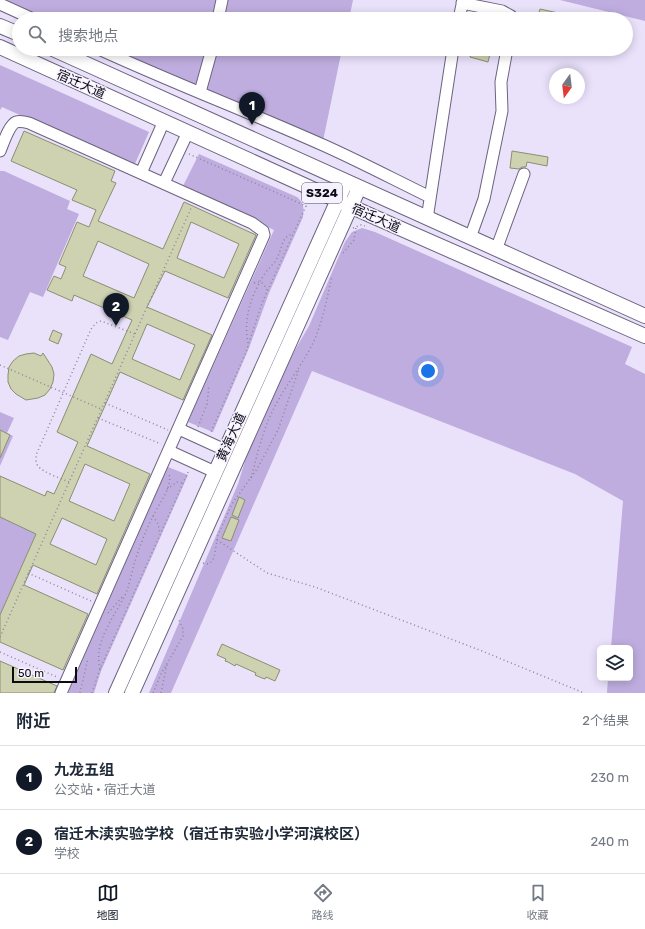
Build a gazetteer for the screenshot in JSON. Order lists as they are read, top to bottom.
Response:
{
  "streets": {
    "main road": ["宿迁大道", "S324", "黄海大道"]
  },
  "crossings": [
    ["宿迁大道", "黄海大道"]
  ],
  "scale_bar": "50 m",
  "north": "bottom",
  "page": {
    "search": "搜索地点",
    "pins": ["1", "2"],
    "scale": "50 m",
    "heading": ["附近", "2个结果"],
    "list": [
      {
        "mark": "1",
        "name": "九龙五组",
        "note": "公交站 · 宿迁大道",
        "value": "230 m"
      },
      {
        "mark": "2",
        "name": "宿迁木渎实验学校（宿迁市实验小学河滨校区）",
        "note": "学校",
        "value": "240 m"
      }
    ],
    "nav": ["地图", "路线", "收藏"]
  }
}
